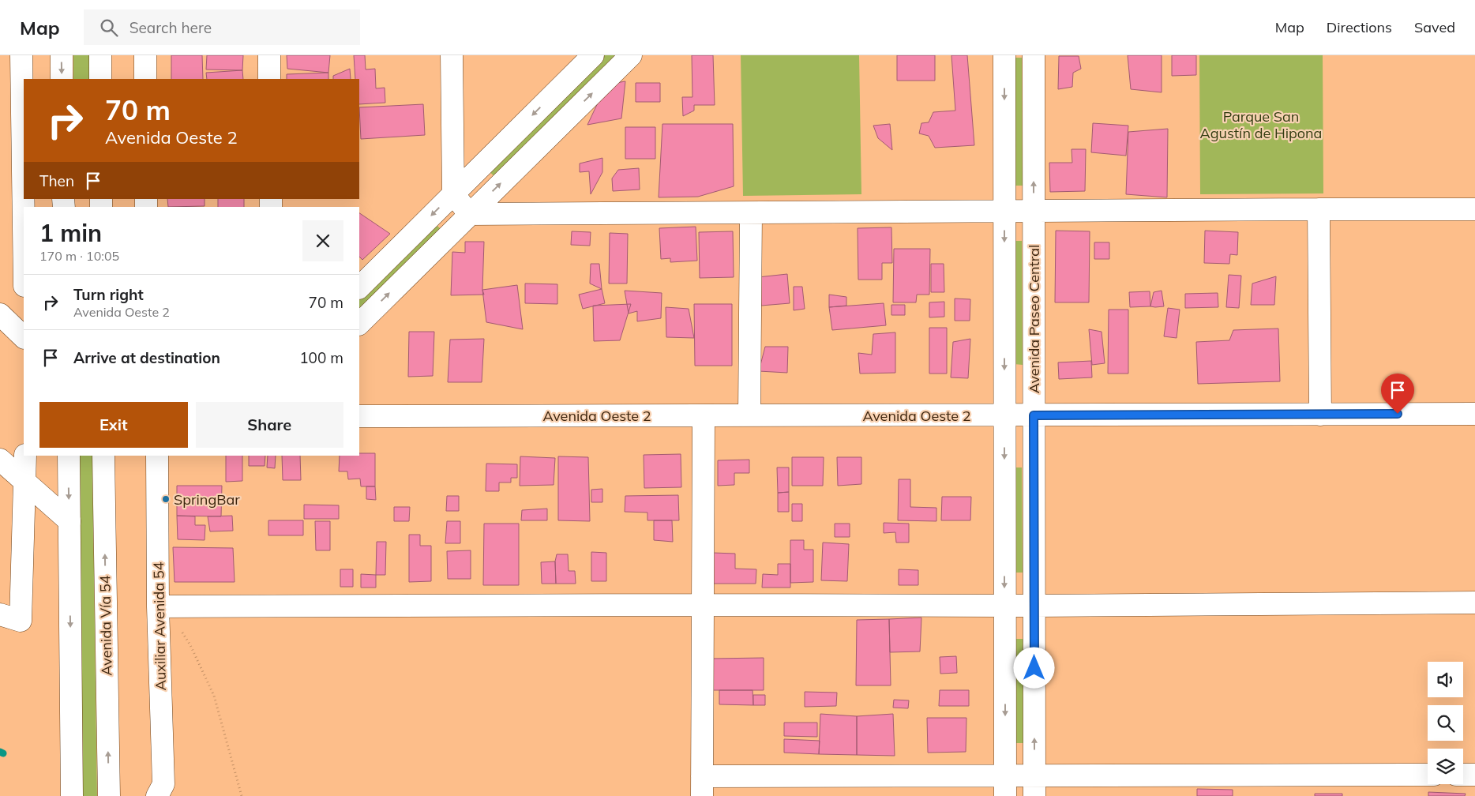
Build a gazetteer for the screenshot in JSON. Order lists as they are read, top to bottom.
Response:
{
  "streets": {
    "street": [
      "Avenida Paseo Central",
      "Avenida Oeste 2",
      "Avenida Vía 54",
      "Auxiliar Avenida 54"
    ]
  },
  "crossings": [
    ["Avenida Paseo Central", "Avenida Oeste 2"]
  ],
  "parks": ["Parque San Agustín de Hipona"],
  "places": ["SpringBar"],
  "page": {
    "header": "Map",
    "search": "Search here",
    "nav": ["Map", "Directions", "Saved"],
    "turn": ["70 m", "Avenida Oeste 2"],
    "then": "Then",
    "heading": ["1 min", "170 m · 10:05"],
    "list": [
      {
        "name": "Turn right",
        "note": "Avenida Oeste 2",
        "value": "70 m"
      },
      {
        "name": "Arrive at destination",
        "value": "100 m"
      }
    ],
    "buttons": ["Exit", "Share"]
  }
}
